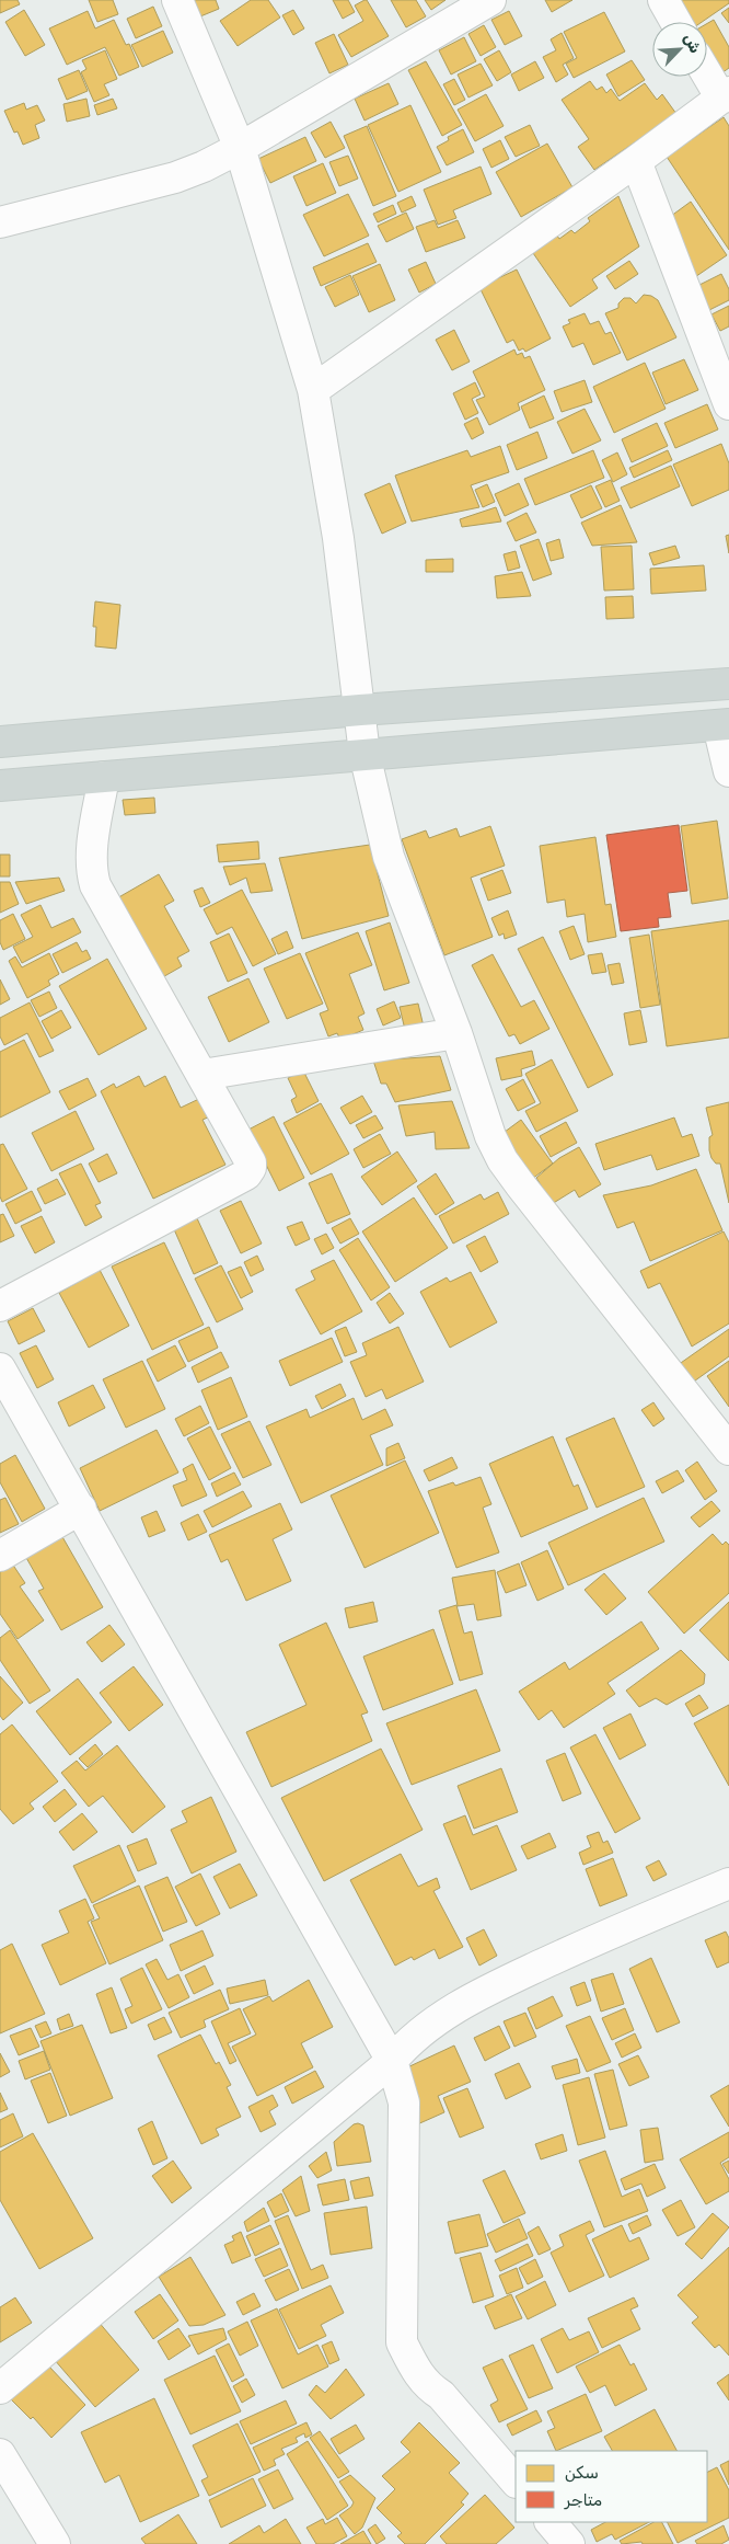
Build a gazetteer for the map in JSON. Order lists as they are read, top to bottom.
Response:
{
  "legend": ["سكن", "متاجر"],
  "north": "top right"
}
